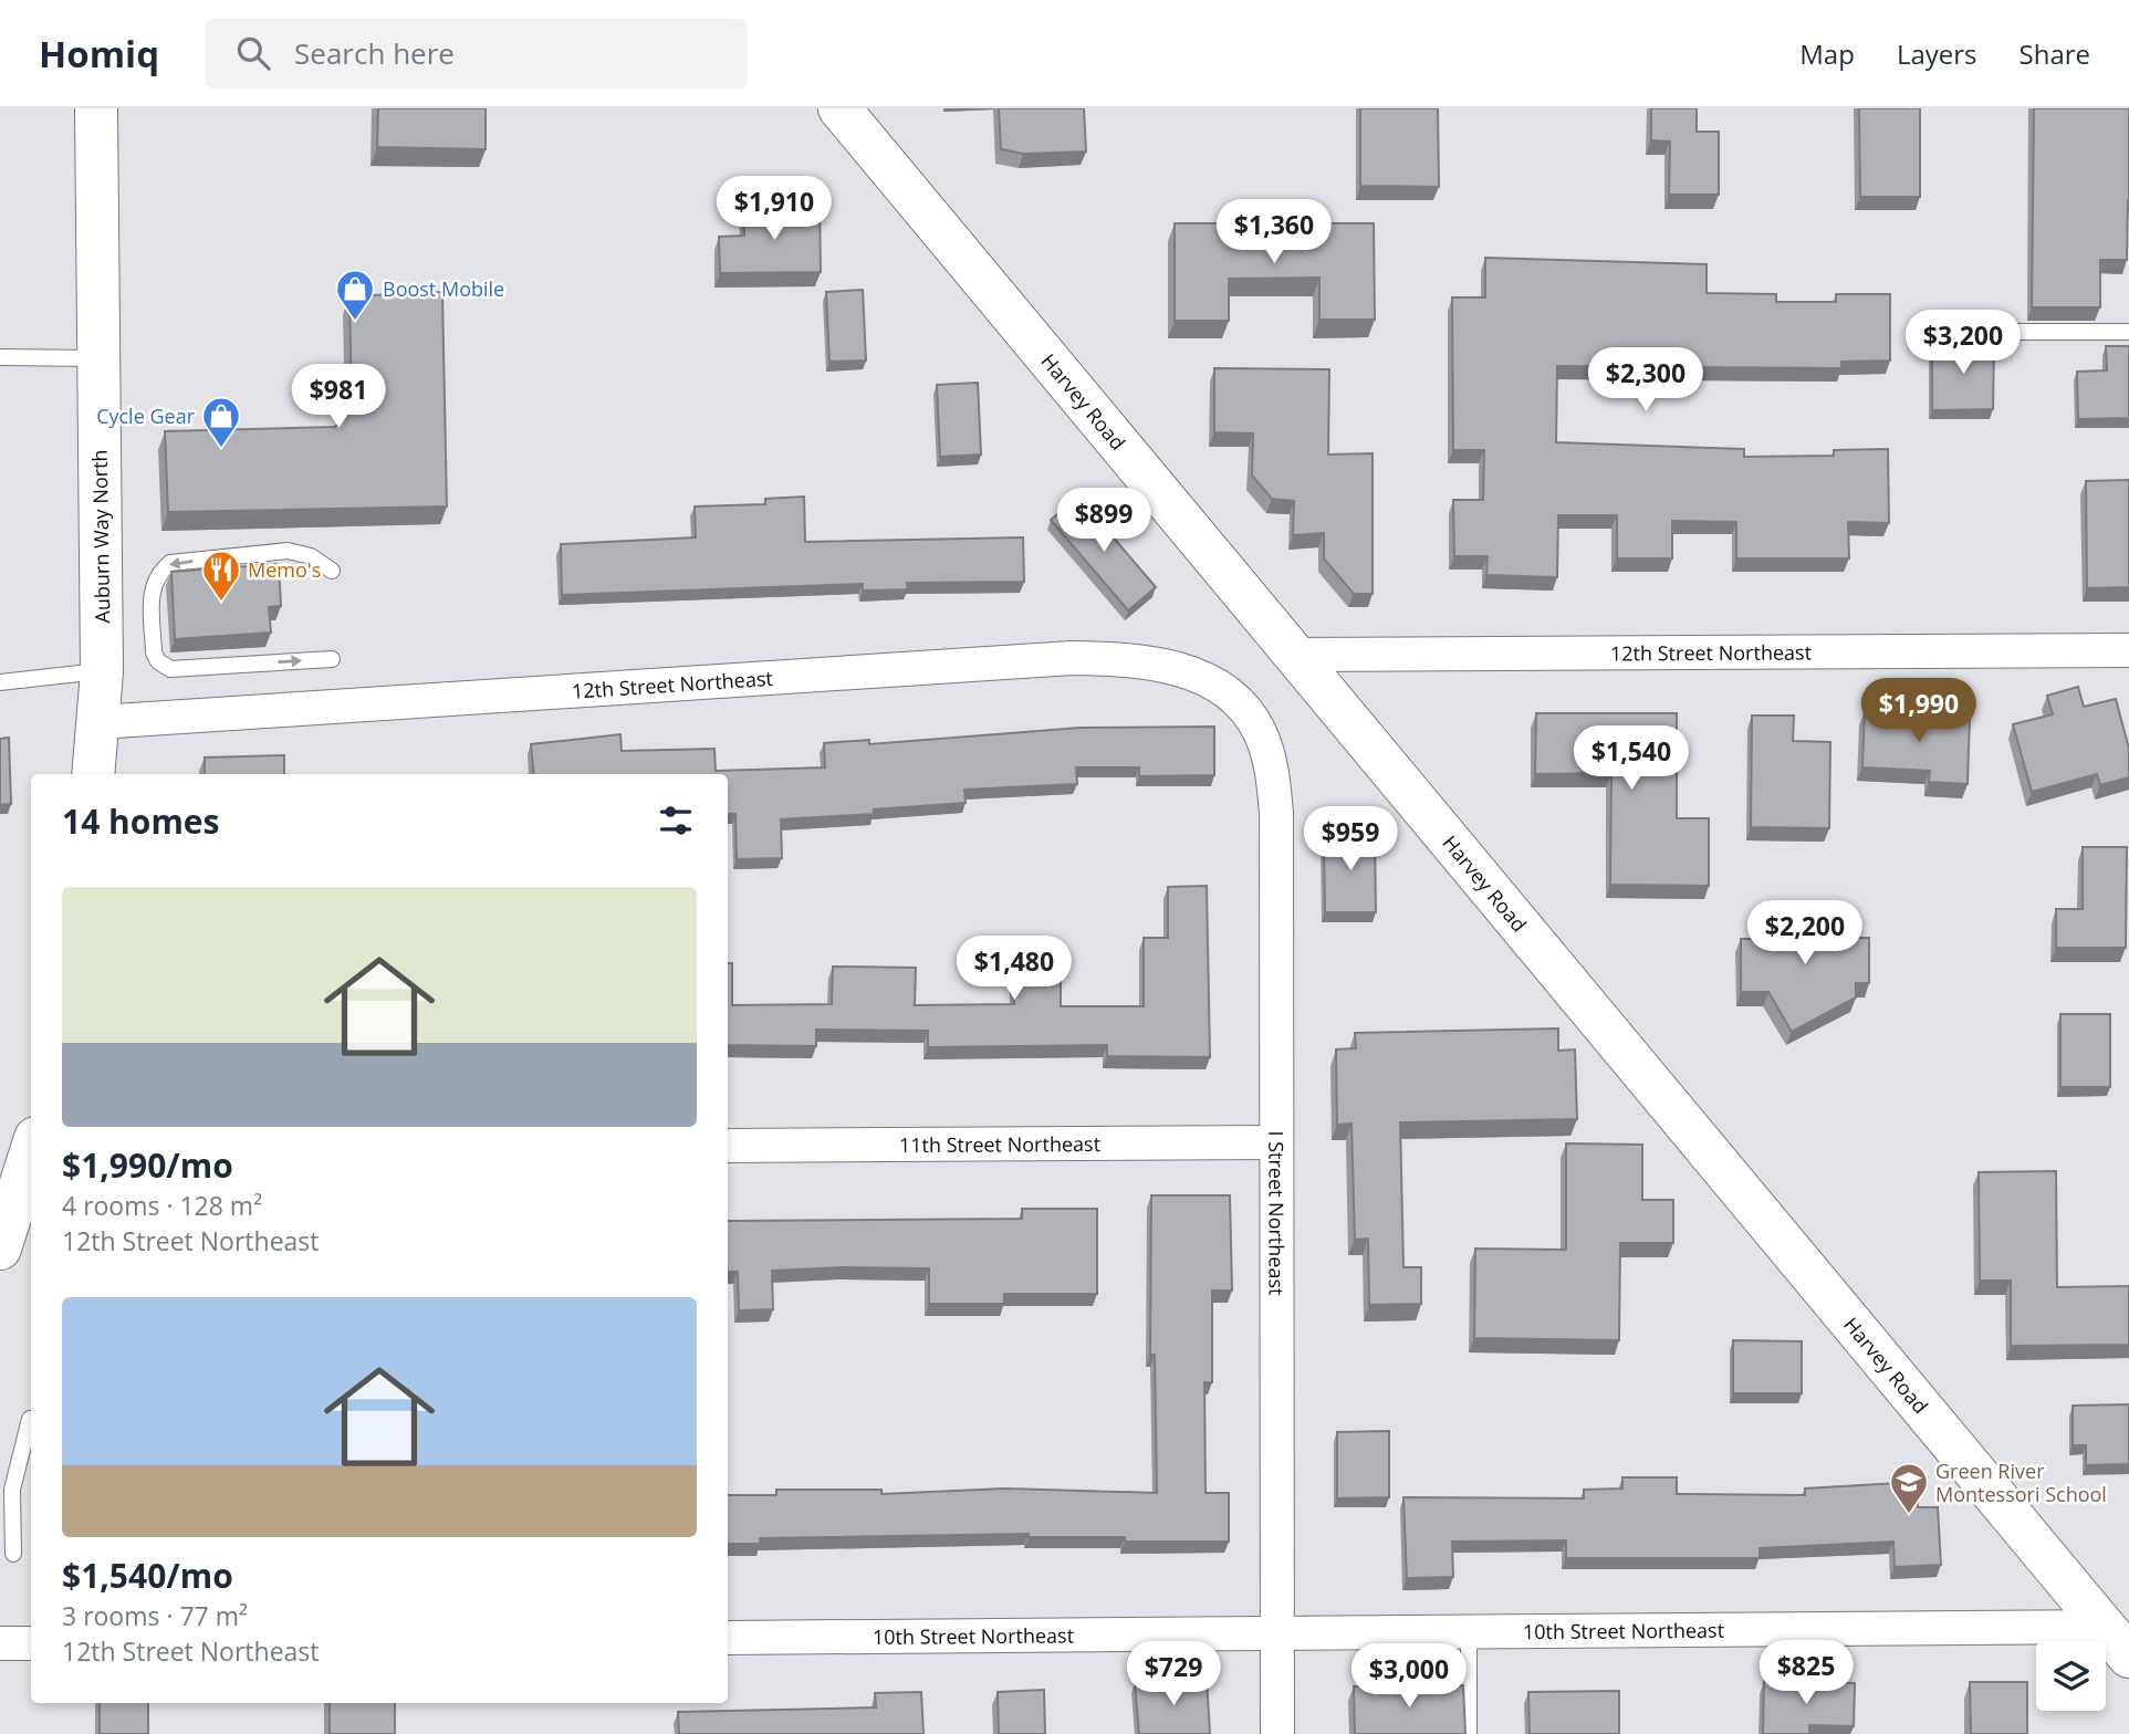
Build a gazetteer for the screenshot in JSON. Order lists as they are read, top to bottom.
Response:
{
  "streets": {
    "main road": ["Harvey Road", "Auburn Way North"],
    "street": [
      "12th Street Northeast",
      "11th Street Northeast",
      "I Street Northeast",
      "10th Street Northeast"
    ]
  },
  "crossings": [
    ["Harvey Road", "12th Street Northeast"],
    ["Harvey Road", "10th Street Northeast"],
    ["Auburn Way North", "12th Street Northeast"],
    ["12th Street Northeast", "I Street Northeast"],
    ["11th Street Northeast", "I Street Northeast"],
    ["I Street Northeast", "10th Street Northeast"]
  ],
  "places": {
    "shop": ["Boost Mobile", "Cycle Gear"],
    "restaurant": ["Memo's"],
    "school or university": ["Green River Montessori School"]
  },
  "page": {
    "header": "Homiq",
    "search": "Search here",
    "nav": ["Map", "Layers", "Share"],
    "price": [
      "$1,910",
      "$1,360",
      "$3,200",
      "$2,300",
      "$981",
      "$899",
      "$1,990",
      "$1,540",
      "$959",
      "$2,200",
      "$1,480",
      "$825",
      "$729",
      "$3,000"
    ],
    "heading": "14 homes",
    "list": [
      {
        "name": "$1,990/mo",
        "note": "4 rooms · 128 m² · 12th Street Northeast"
      },
      {
        "name": "$1,540/mo",
        "note": "3 rooms · 77 m² · 12th Street Northeast"
      }
    ]
  }
}
